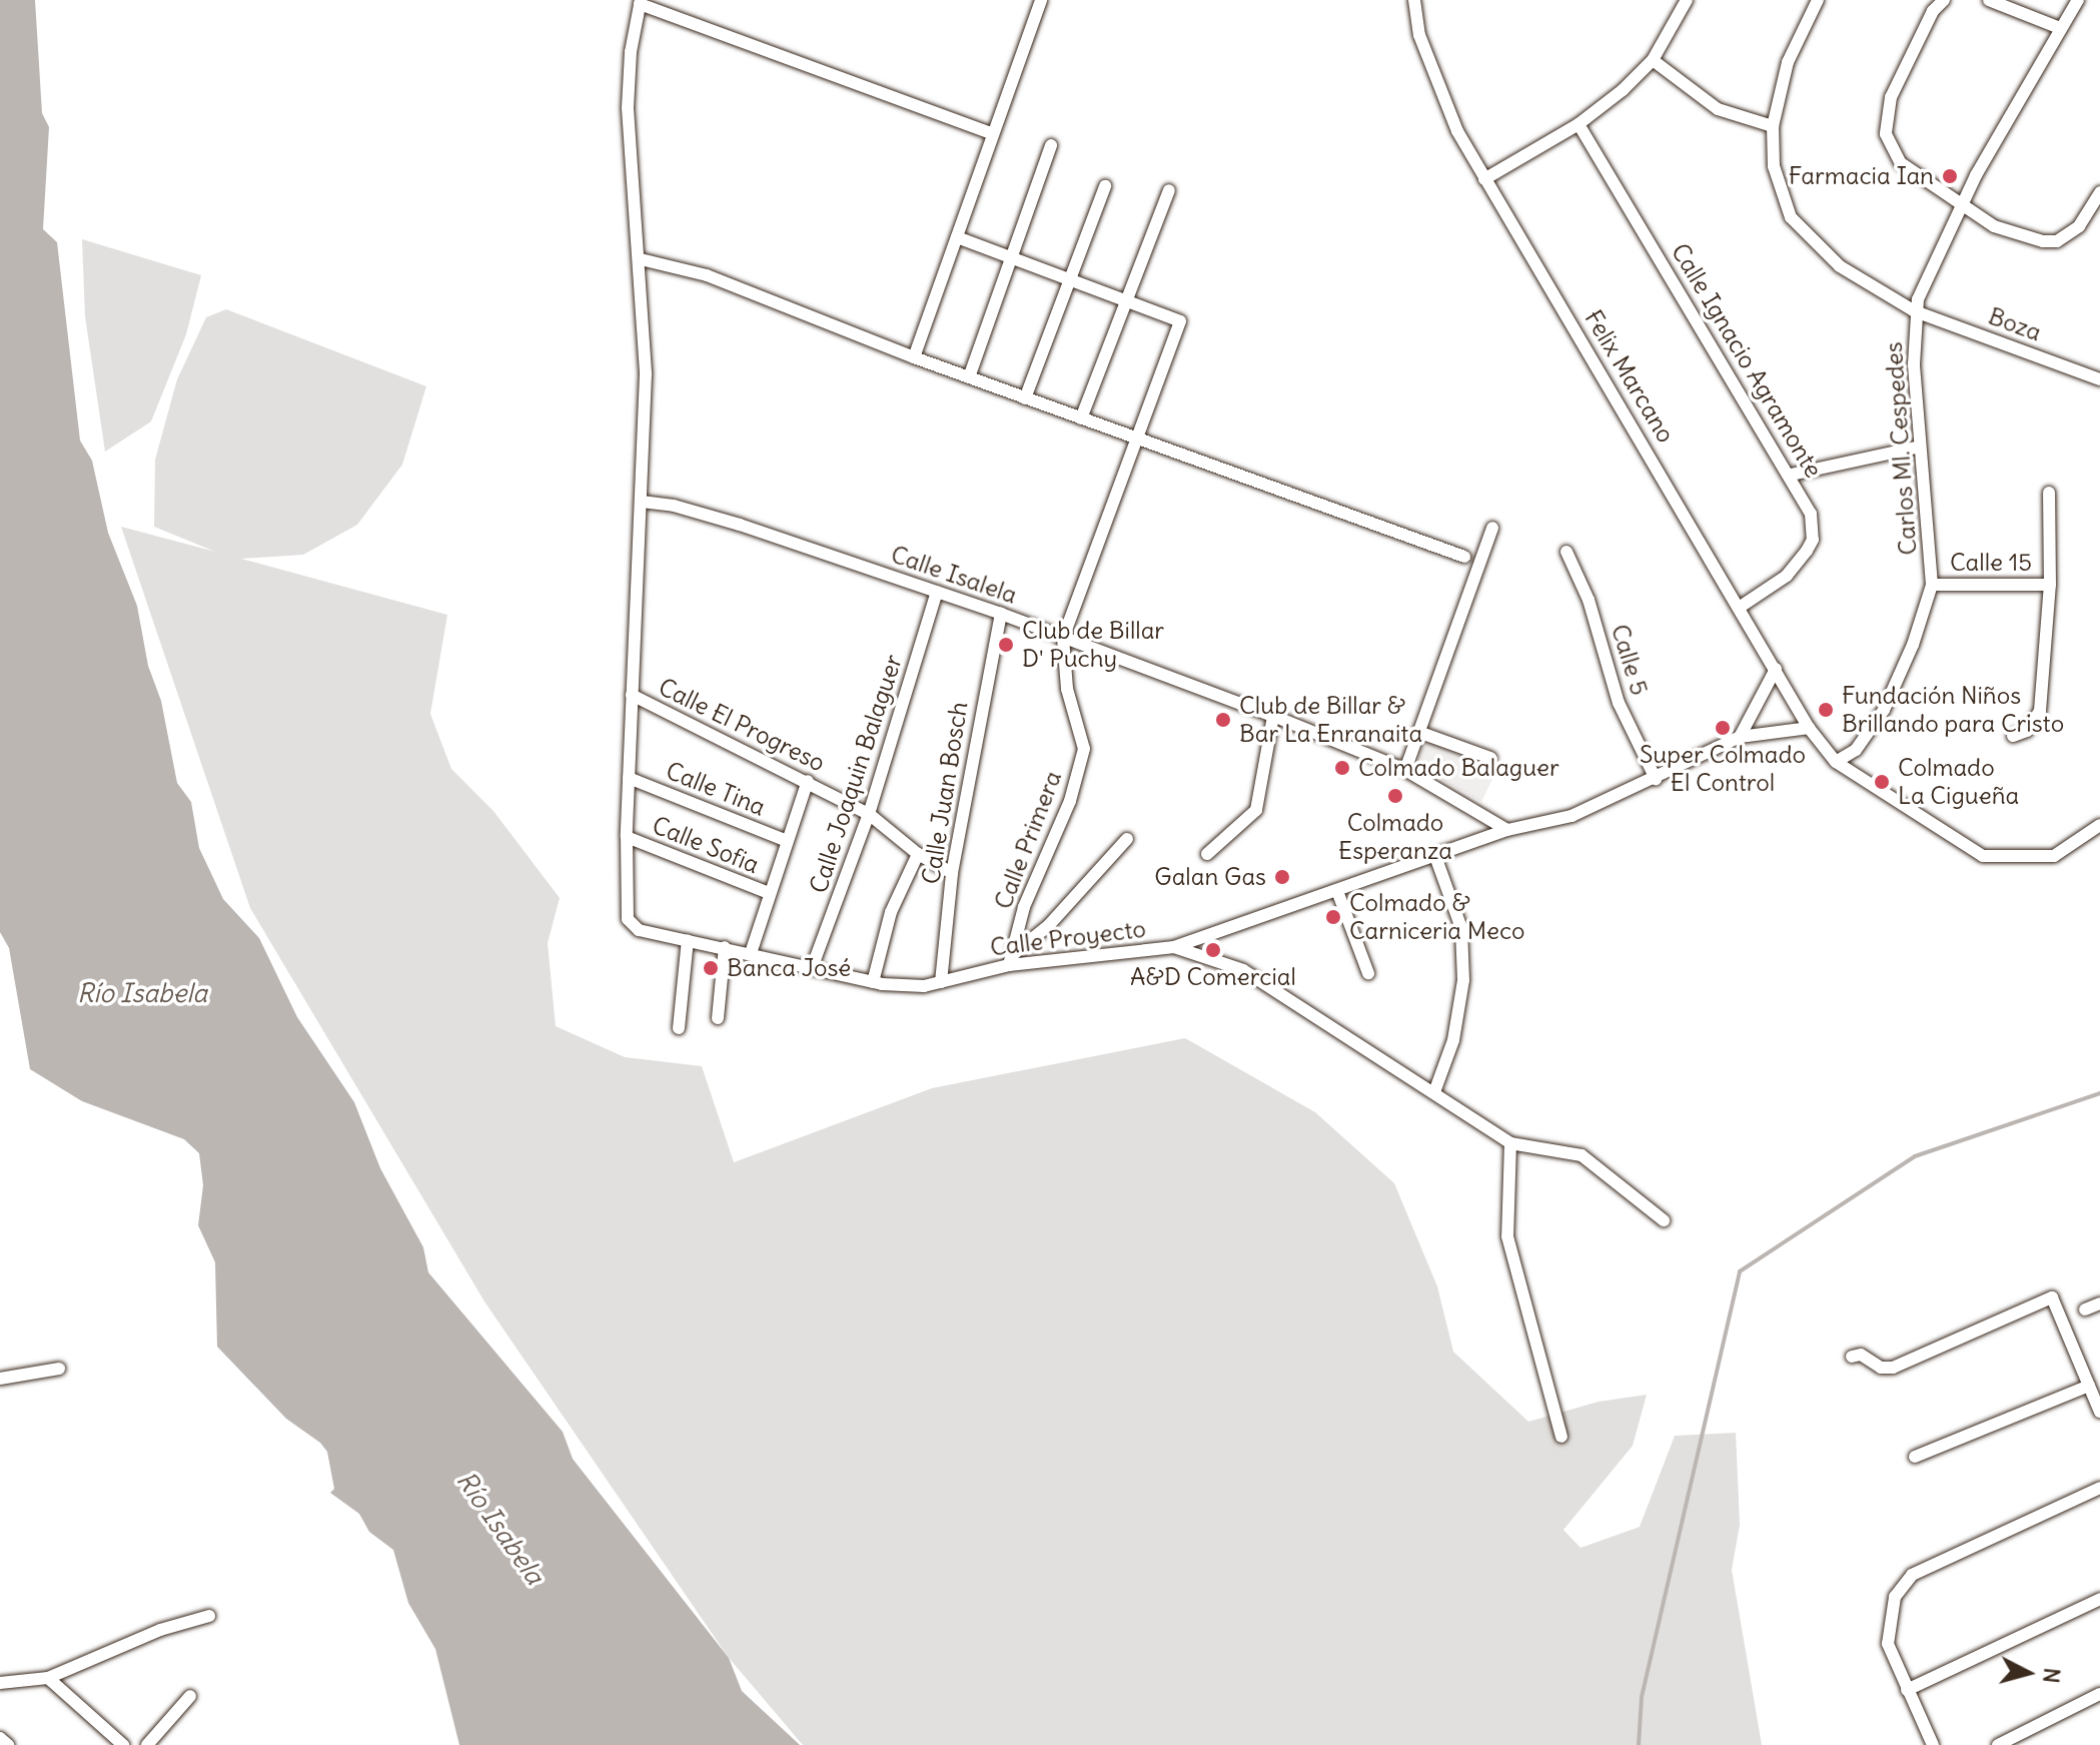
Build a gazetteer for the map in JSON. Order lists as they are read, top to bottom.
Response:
{
  "streets": {
    "street": [
      "Boza",
      "Calle Ignacio Agramonte",
      "Felix Marcano",
      "Carlos Ml. Cespedes",
      "Calle 15",
      "Calle Isalela",
      "Calle 5",
      "Calle El Progreso",
      "Calle Joaquin Balaguer",
      "Calle Tina",
      "Calle Juan Bosch",
      "Calle Primera",
      "Calle Sofia",
      "Calle Proyecto"
    ]
  },
  "crossings": [
    ["Boza", "Carlos Ml. Cespedes"],
    ["Calle Ignacio Agramonte", "Felix Marcano"],
    ["Felix Marcano", "Carlos Ml. Cespedes"],
    ["Felix Marcano", "Calle Proyecto"],
    ["Carlos Ml. Cespedes", "Calle 15"],
    ["Calle Isalela", "Calle Joaquin Balaguer"],
    ["Calle Isalela", "Calle Juan Bosch"],
    ["Calle Isalela", "Calle Primera"],
    ["Calle Isalela", "Calle Proyecto"],
    ["Calle 5", "Calle Proyecto"],
    ["Calle El Progreso", "Calle Joaquin Balaguer"],
    ["Calle El Progreso", "Calle Juan Bosch"],
    ["Calle Joaquin Balaguer", "Calle Proyecto"],
    ["Calle Juan Bosch", "Calle Proyecto"],
    ["Calle Primera", "Calle Proyecto"],
    ["Calle Sofia", "Calle Proyecto"]
  ],
  "water": ["Río Isabela"],
  "places": [
    "Farmacia Ian",
    "Club de Billar D' Puchy",
    "Fundación Niños Brillando para Cristo",
    "Club de Billar & Bar La Enranaita",
    "Super Colmado El Control",
    "Colmado Balaguer",
    "Colmado La Cigueña",
    "Colmado Esperanza",
    "Galan Gas",
    "Colmado & Carniceria Meco",
    "A&D Comercial",
    "Banca José"
  ],
  "north": "right"
}
